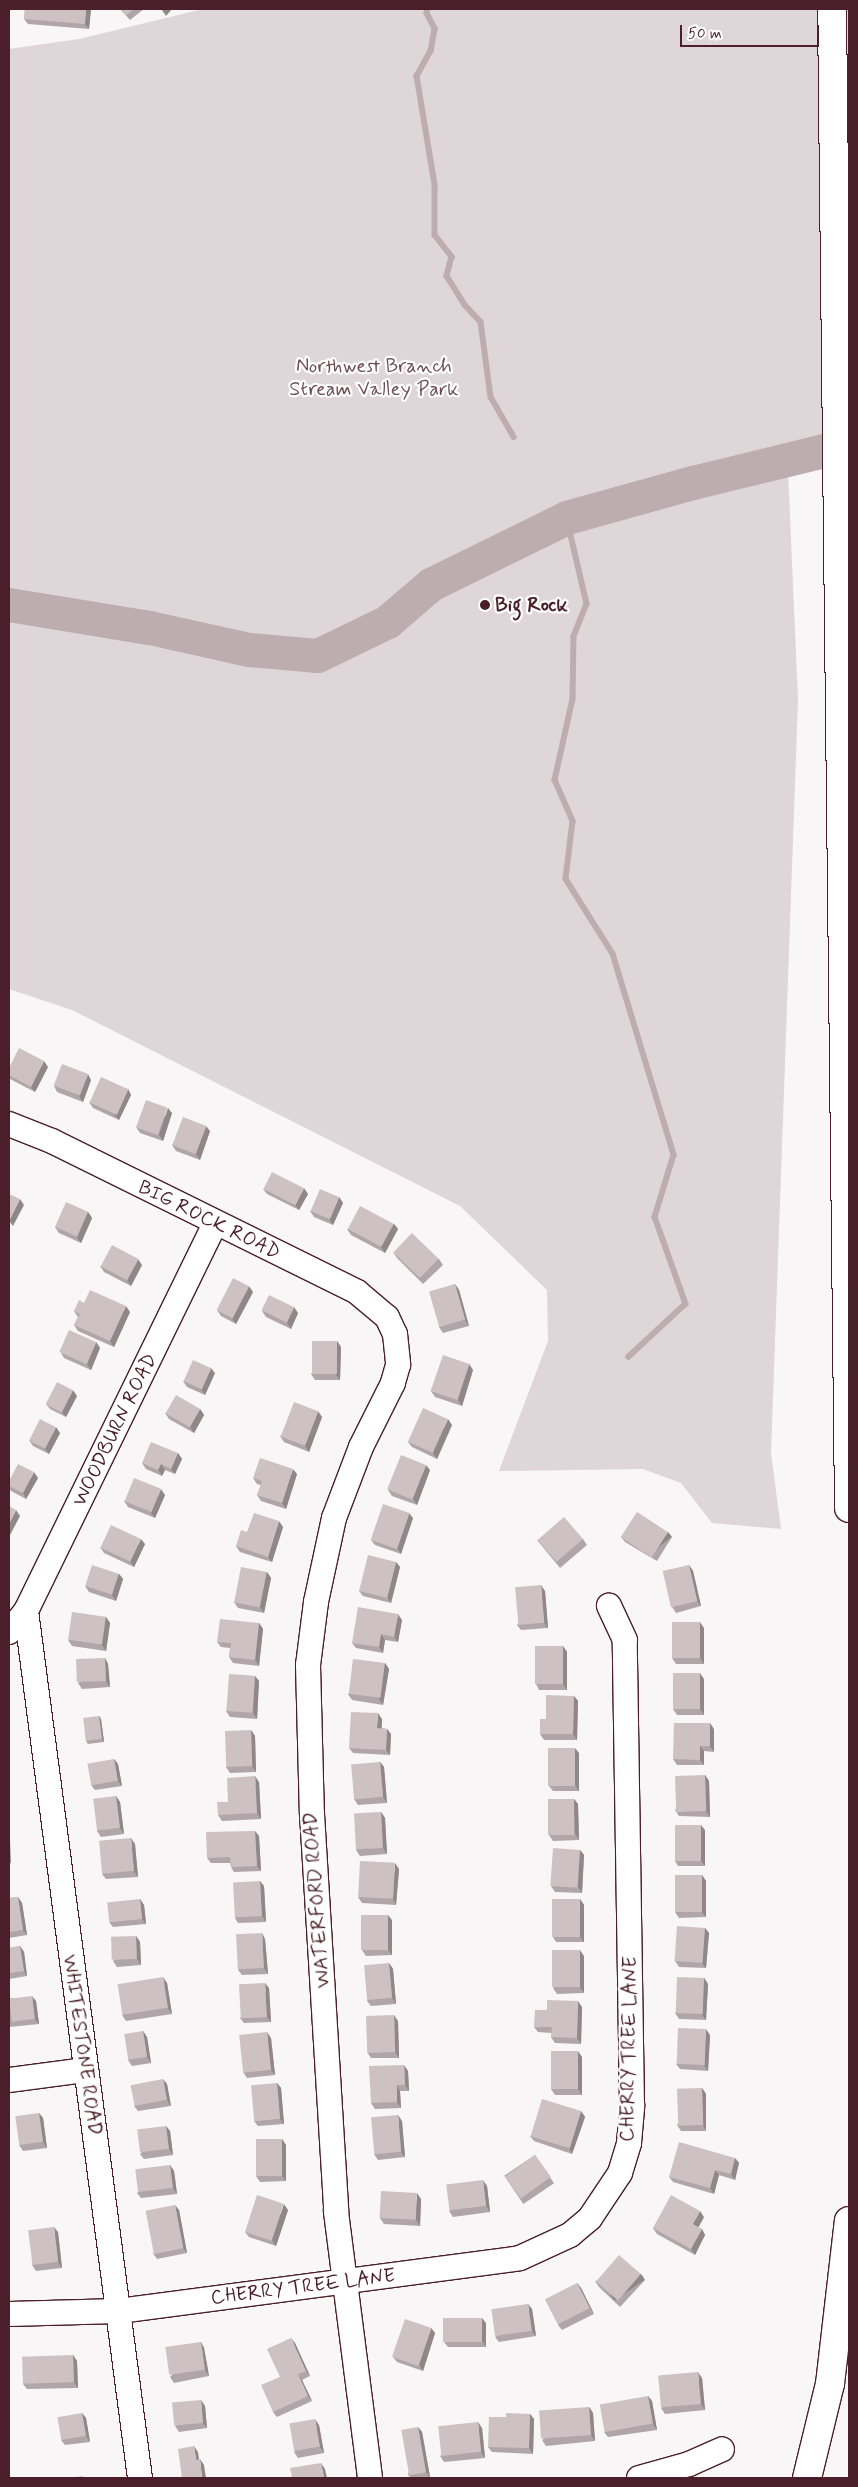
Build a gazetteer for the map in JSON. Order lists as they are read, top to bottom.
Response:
{
  "streets": {
    "street": [
      "BIG ROCK ROAD",
      "WOODBURN ROAD",
      "WATERFORD ROAD",
      "WHITESTONE ROAD",
      "CHERRY TREE LANE"
    ]
  },
  "crossings": [
    ["BIG ROCK ROAD", "WOODBURN ROAD"],
    ["BIG ROCK ROAD", "WATERFORD ROAD"],
    ["WOODBURN ROAD", "WHITESTONE ROAD"],
    ["WATERFORD ROAD", "CHERRY TREE LANE"],
    ["WHITESTONE ROAD", "CHERRY TREE LANE"]
  ],
  "parks": ["Northwest Branch Stream Valley Park"],
  "places": ["Big Rock"],
  "scale_bar": "50 m"
}
